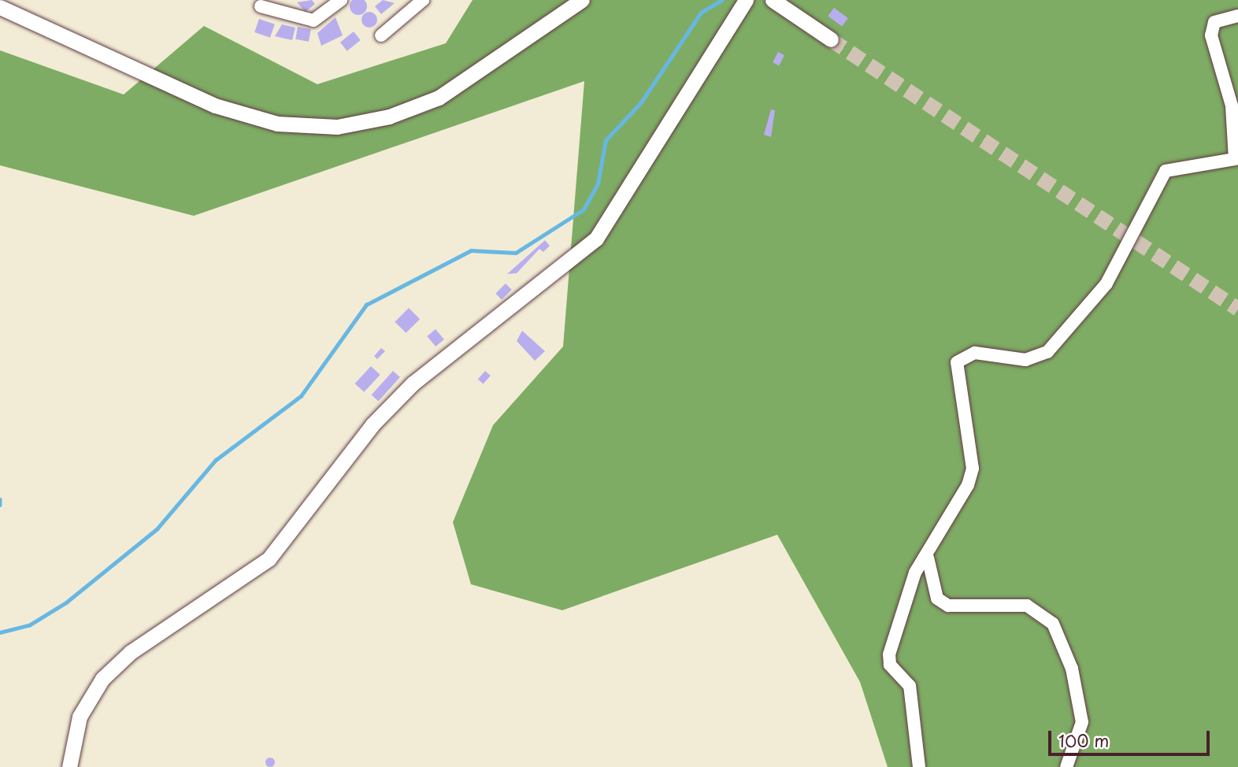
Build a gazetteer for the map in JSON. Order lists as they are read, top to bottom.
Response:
{
  "scale_bar": "100 m"
}
